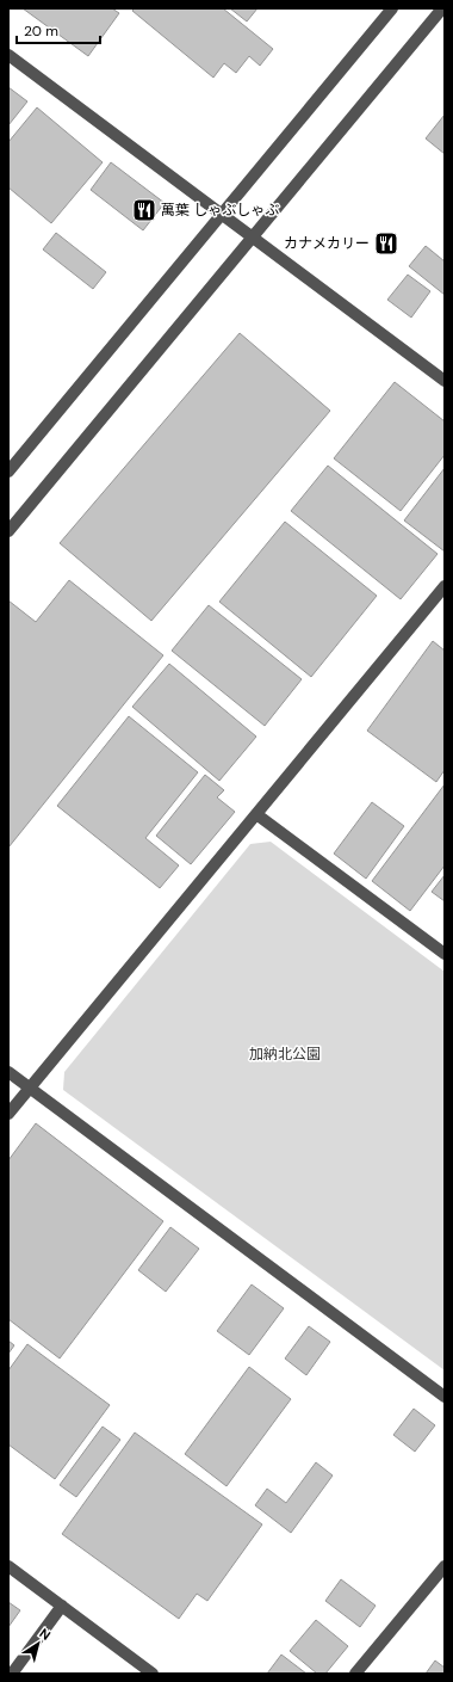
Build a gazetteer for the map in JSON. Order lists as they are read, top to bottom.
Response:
{
  "parks": ["加納北公園"],
  "places": {
    "restaurant": ["萬葉 しゃぶしゃぶ", "カナメカリー"]
  },
  "scale_bar": "20 m",
  "north": "top right"
}
